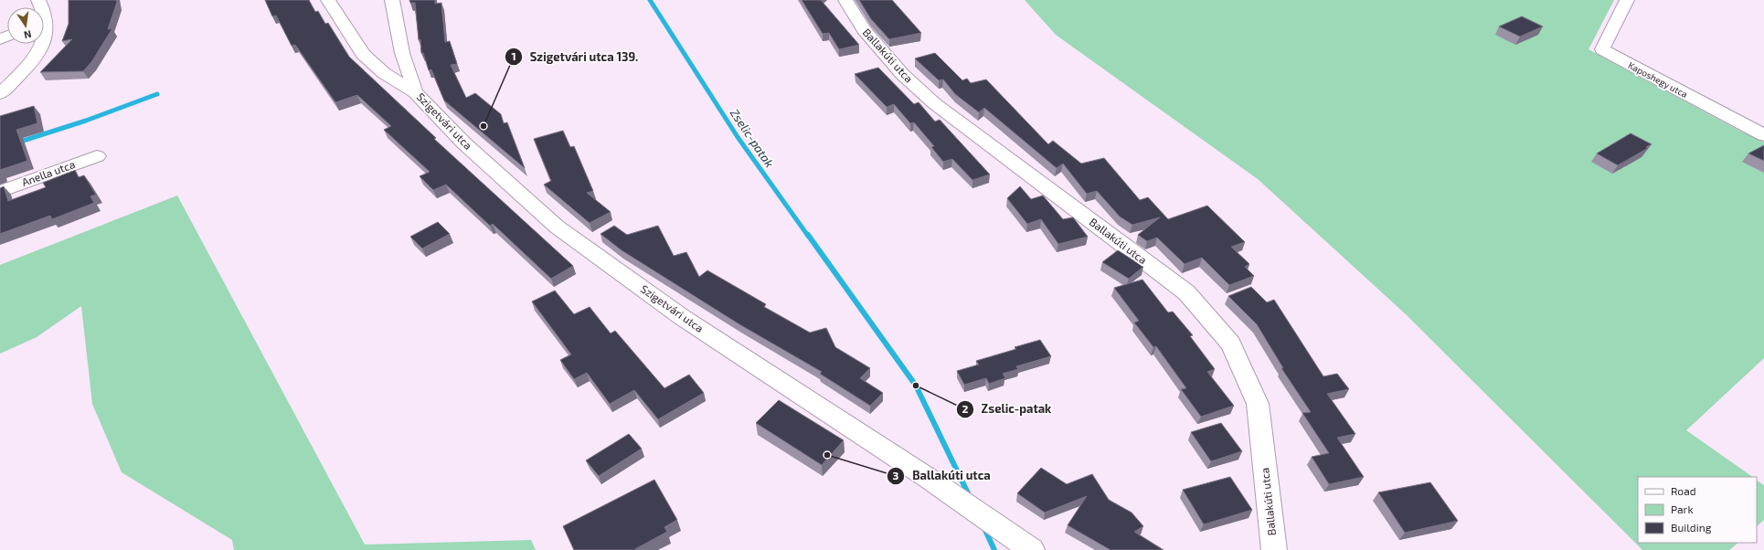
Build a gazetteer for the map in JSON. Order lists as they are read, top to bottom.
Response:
{
  "streets": {
    "street": [
      "Ballakúti utca",
      "Kaposhegy utca",
      "Szigetvári utca",
      "Anella utca"
    ]
  },
  "water": ["Zselic-patak"],
  "places": ["Szigetvári utca 139.", "Zselic-patak", "Ballakúti utca"],
  "legend": ["Road", "Park", "Building"],
  "north": "bottom"
}
